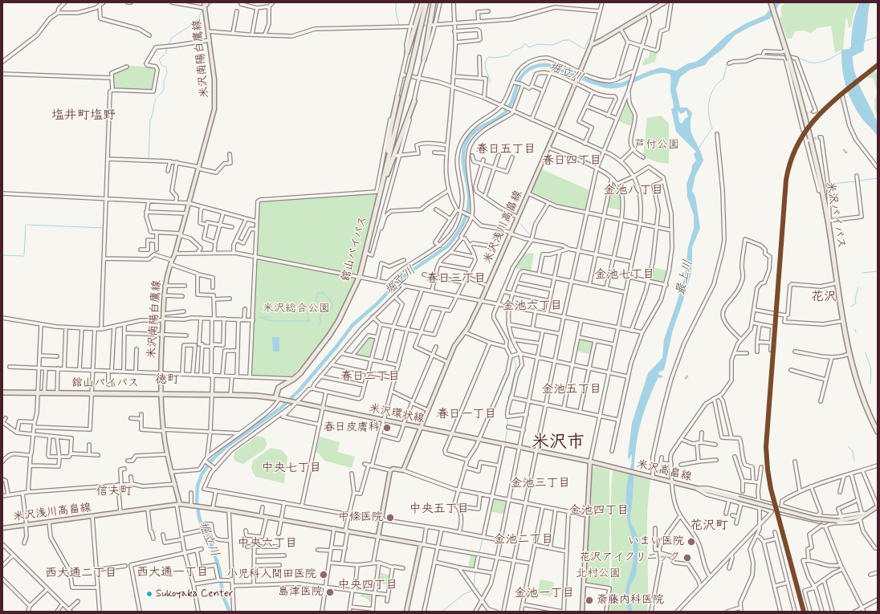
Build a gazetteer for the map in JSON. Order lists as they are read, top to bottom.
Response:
{
  "streets": {
    "highway": ["米沢バイパス", "舘山バイパス"],
    "main road": [
      "米沢南陽白鷹線",
      "米沢浅川高畠線",
      "米沢環状線",
      "米沢高畠線"
    ]
  },
  "crossings": [
    ["米沢南陽白鷹線", "米沢浅川高畠線"],
    ["米沢南陽白鷹線", "舘山バイパス"],
    ["米沢浅川高畠線", "米沢環状線"],
    ["舘山バイパス", "米沢環状線"],
    ["米沢環状線", "米沢高畠線"]
  ],
  "districts": [
    "塩井町塩野",
    "春日五丁目",
    "春日四丁目",
    "金池八丁目",
    "金池七丁目",
    "春日三丁目",
    "花沢",
    "金池六丁目",
    "春日二丁目",
    "徳町",
    "金池五丁目",
    "春日一丁目",
    "米沢市",
    "中央七丁目",
    "金池三丁目",
    "信夫町",
    "中央五丁目",
    "金池四丁目",
    "花沢町",
    "金池二丁目",
    "中央六丁目",
    "西大通一丁目",
    "西大通二丁目",
    "中央四丁目",
    "金池一丁目"
  ],
  "water": ["堀立川", "最上川"],
  "parks": ["芦付公園", "米沢総合公園", "北村公園"],
  "places": [
    "春日皮膚科",
    "中條医院",
    "いまい医院",
    "花沢アイクリニック",
    "小児科入間田医院",
    "島津医院",
    "Sukoyaka Center",
    "斎藤内科医院"
  ]
}
